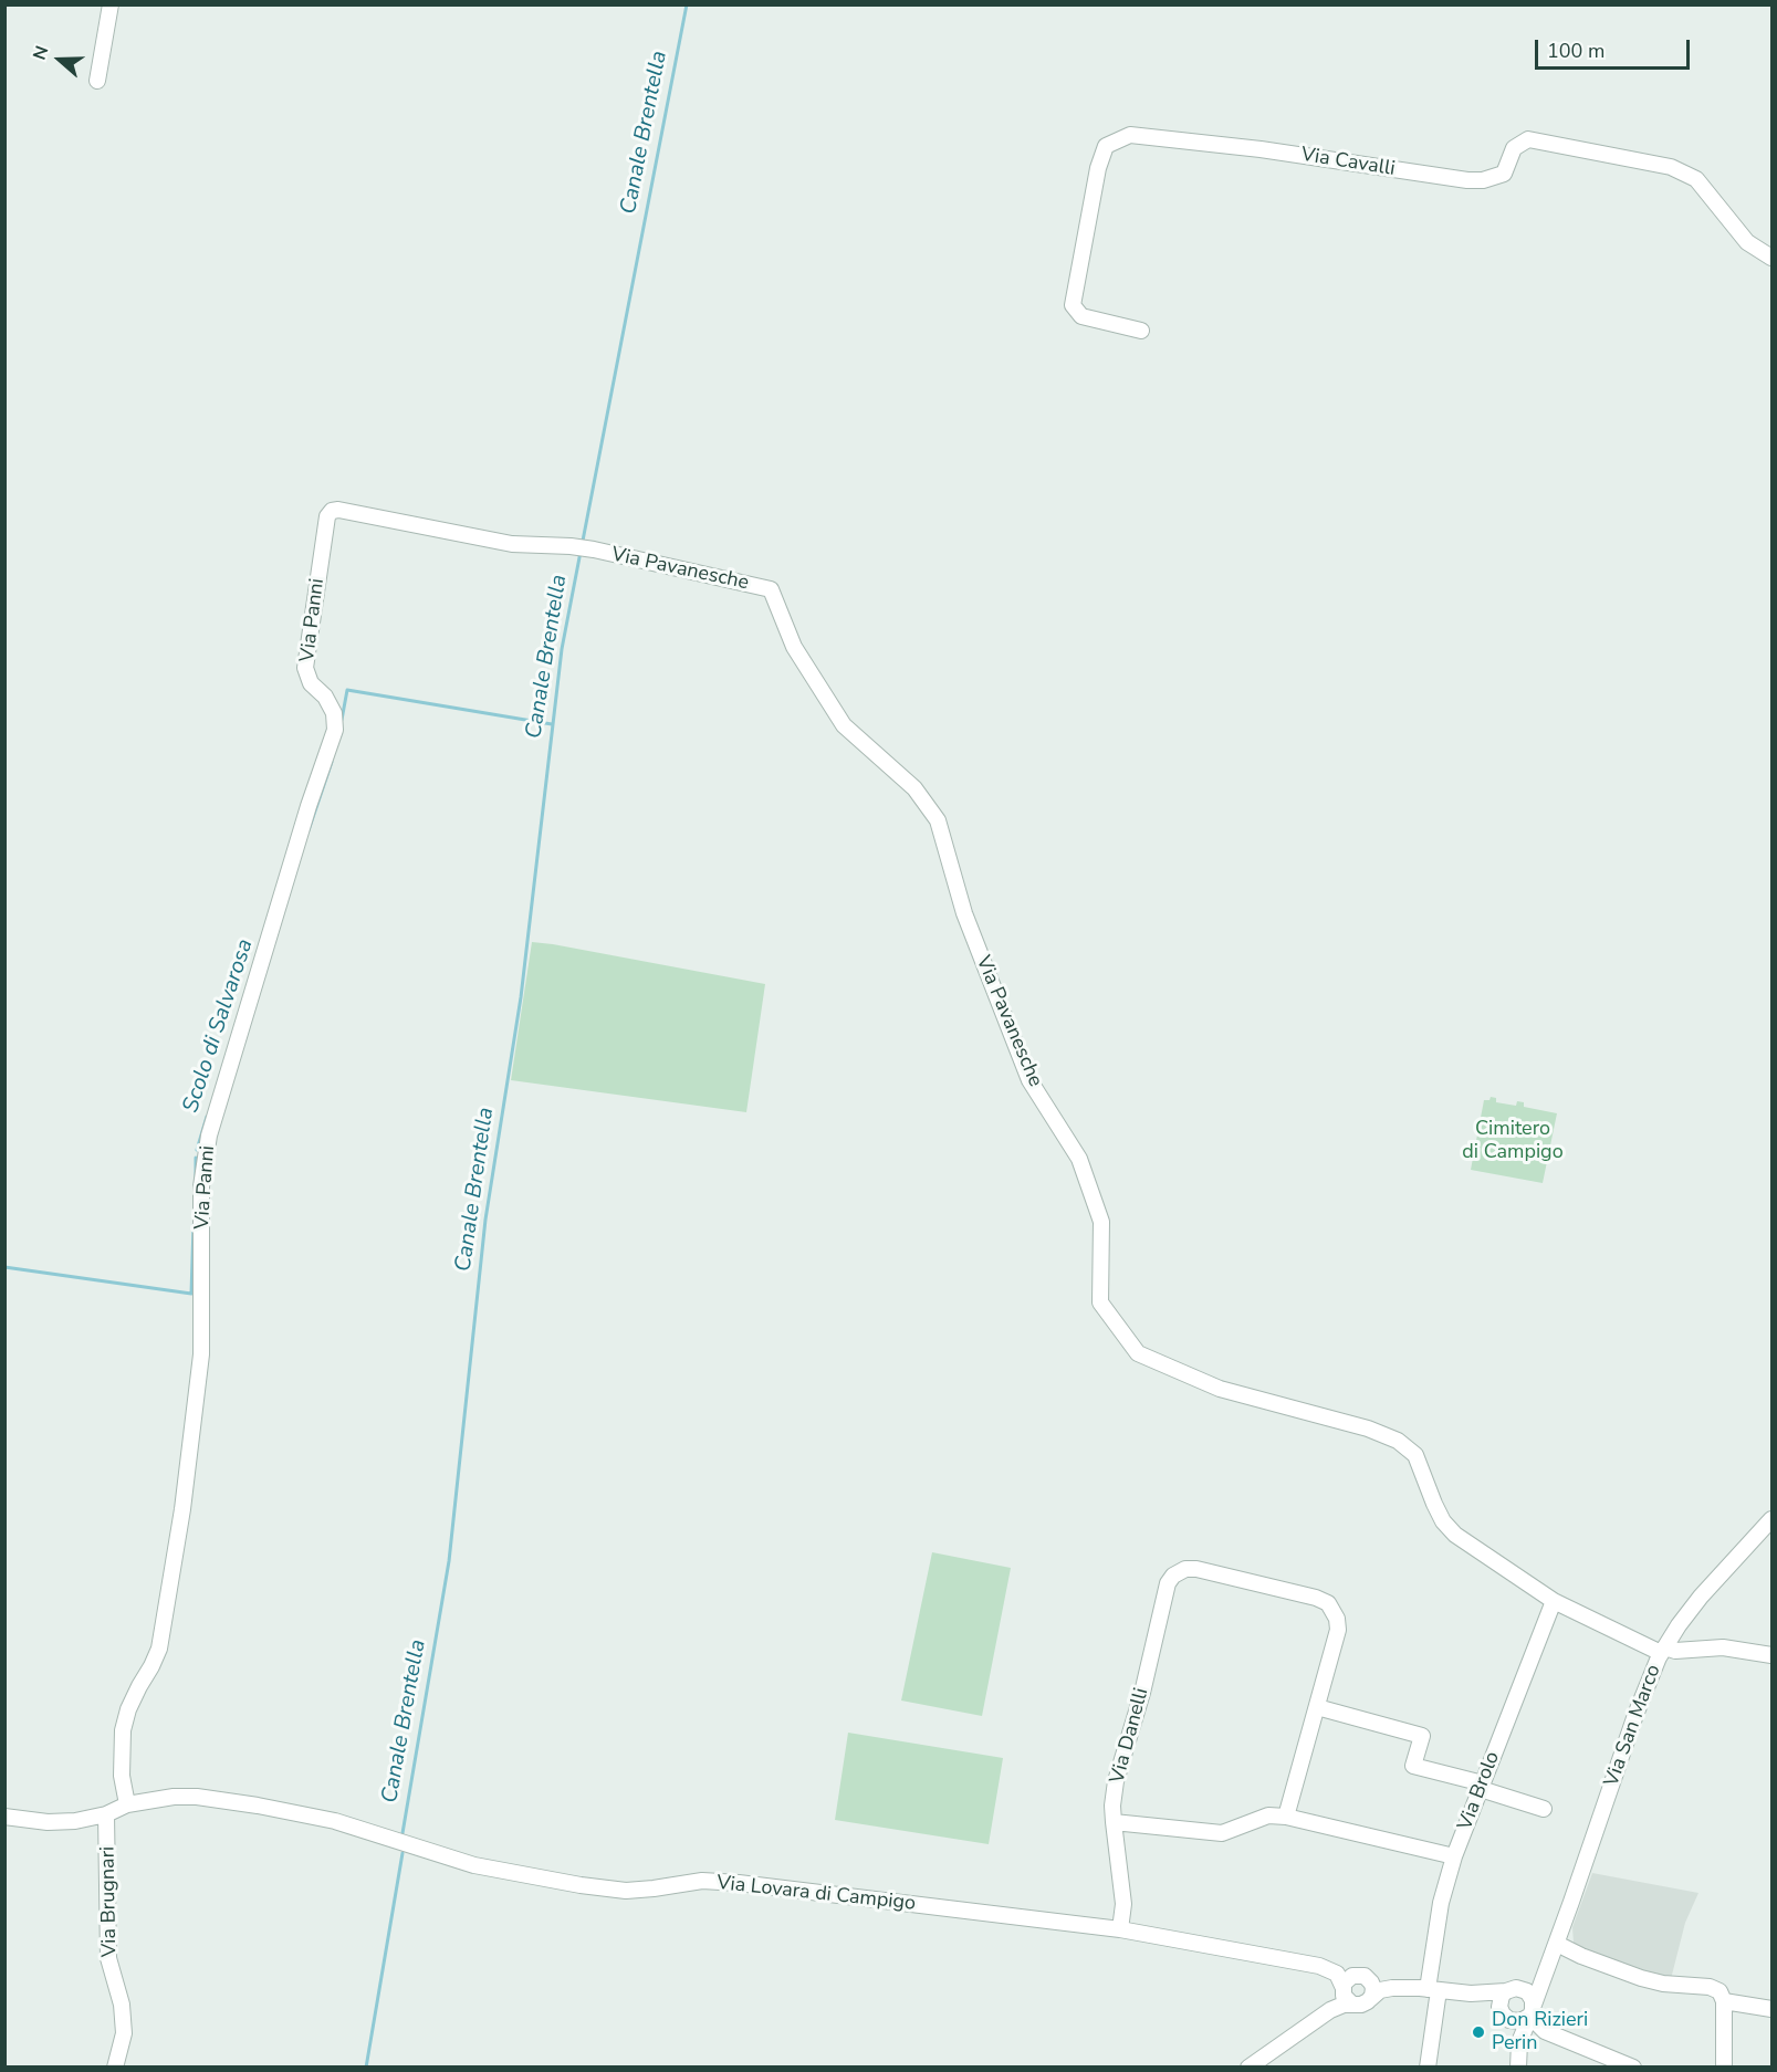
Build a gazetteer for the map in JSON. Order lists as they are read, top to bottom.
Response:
{
  "streets": {
    "street": [
      "Via Cavalli",
      "Via Pavanesche",
      "Via Panni",
      "Via San Marco",
      "Via Danelli",
      "Via Brolo",
      "Via Lovara di Campigo",
      "Via Brugnari"
    ]
  },
  "crossings": [
    ["Via Pavanesche", "Via Panni"],
    ["Via Pavanesche", "Via San Marco"],
    ["Via Pavanesche", "Via Brolo"],
    ["Via Panni", "Via Lovara di Campigo"],
    ["Via San Marco", "Via Lovara di Campigo"],
    ["Via Danelli", "Via Lovara di Campigo"],
    ["Via Brolo", "Via Lovara di Campigo"],
    ["Via Lovara di Campigo", "Via Brugnari"]
  ],
  "water": ["Canale Brentella", "Scolo di Salvarosa"],
  "parks": ["Cimitero di Campigo"],
  "places": ["Don Rizieri Perin"],
  "scale_bar": "100 m",
  "north": "left"
}
